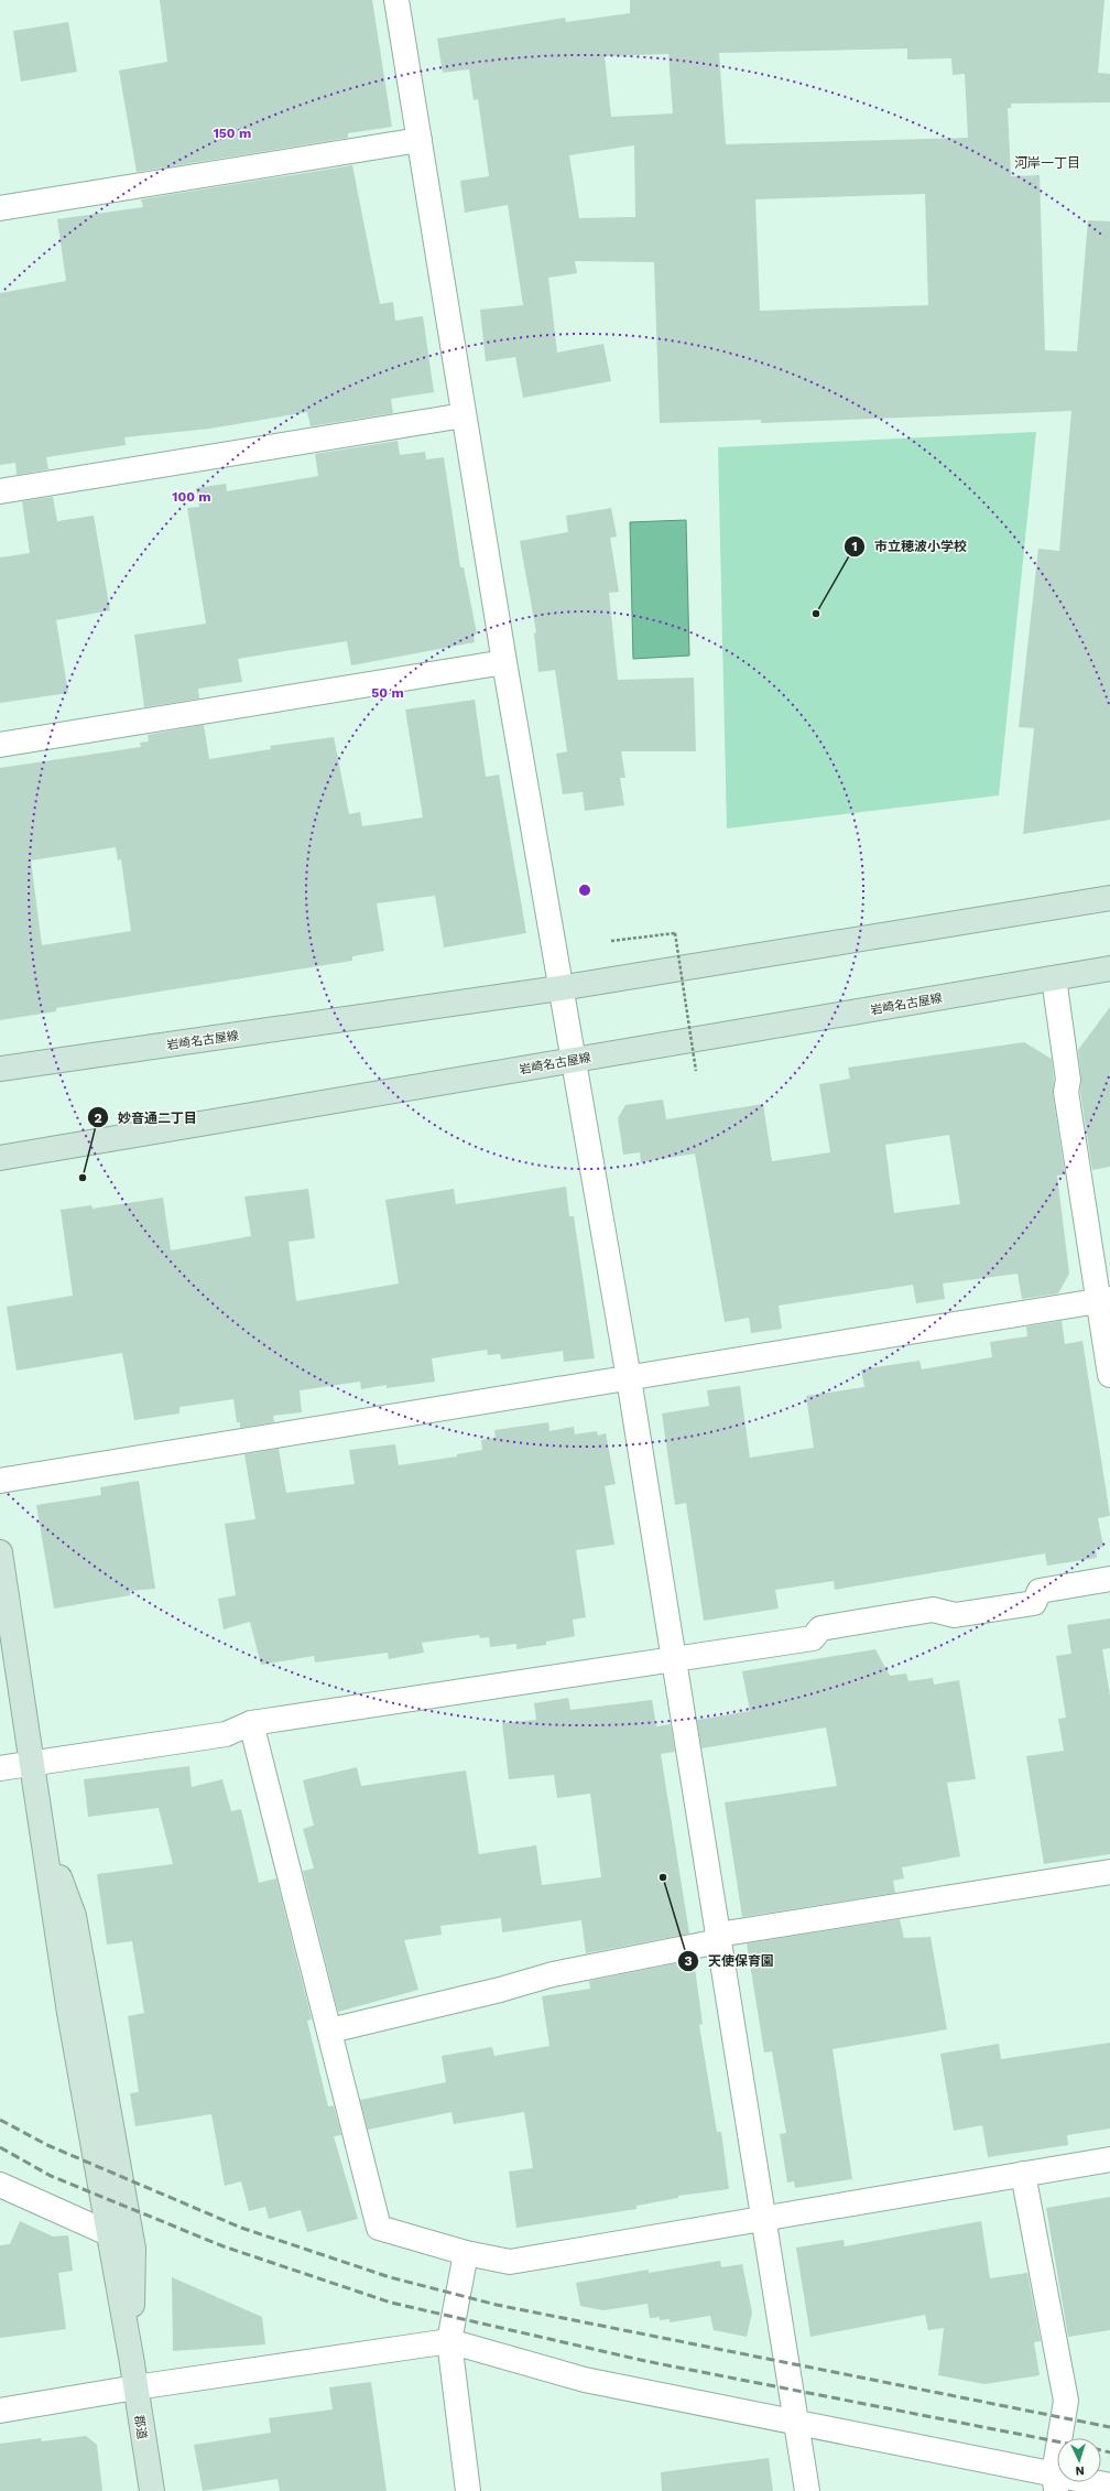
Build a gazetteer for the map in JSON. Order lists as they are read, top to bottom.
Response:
{
  "streets": {
    "main road": ["岩崎名古屋線", "郡道"]
  },
  "districts": ["河岸一丁目"],
  "places": ["市立穂波小学校", "妙音通二丁目", "天使保育園"],
  "north": "bottom",
  "rings": ["150 m", "100 m", "50 m"]
}
